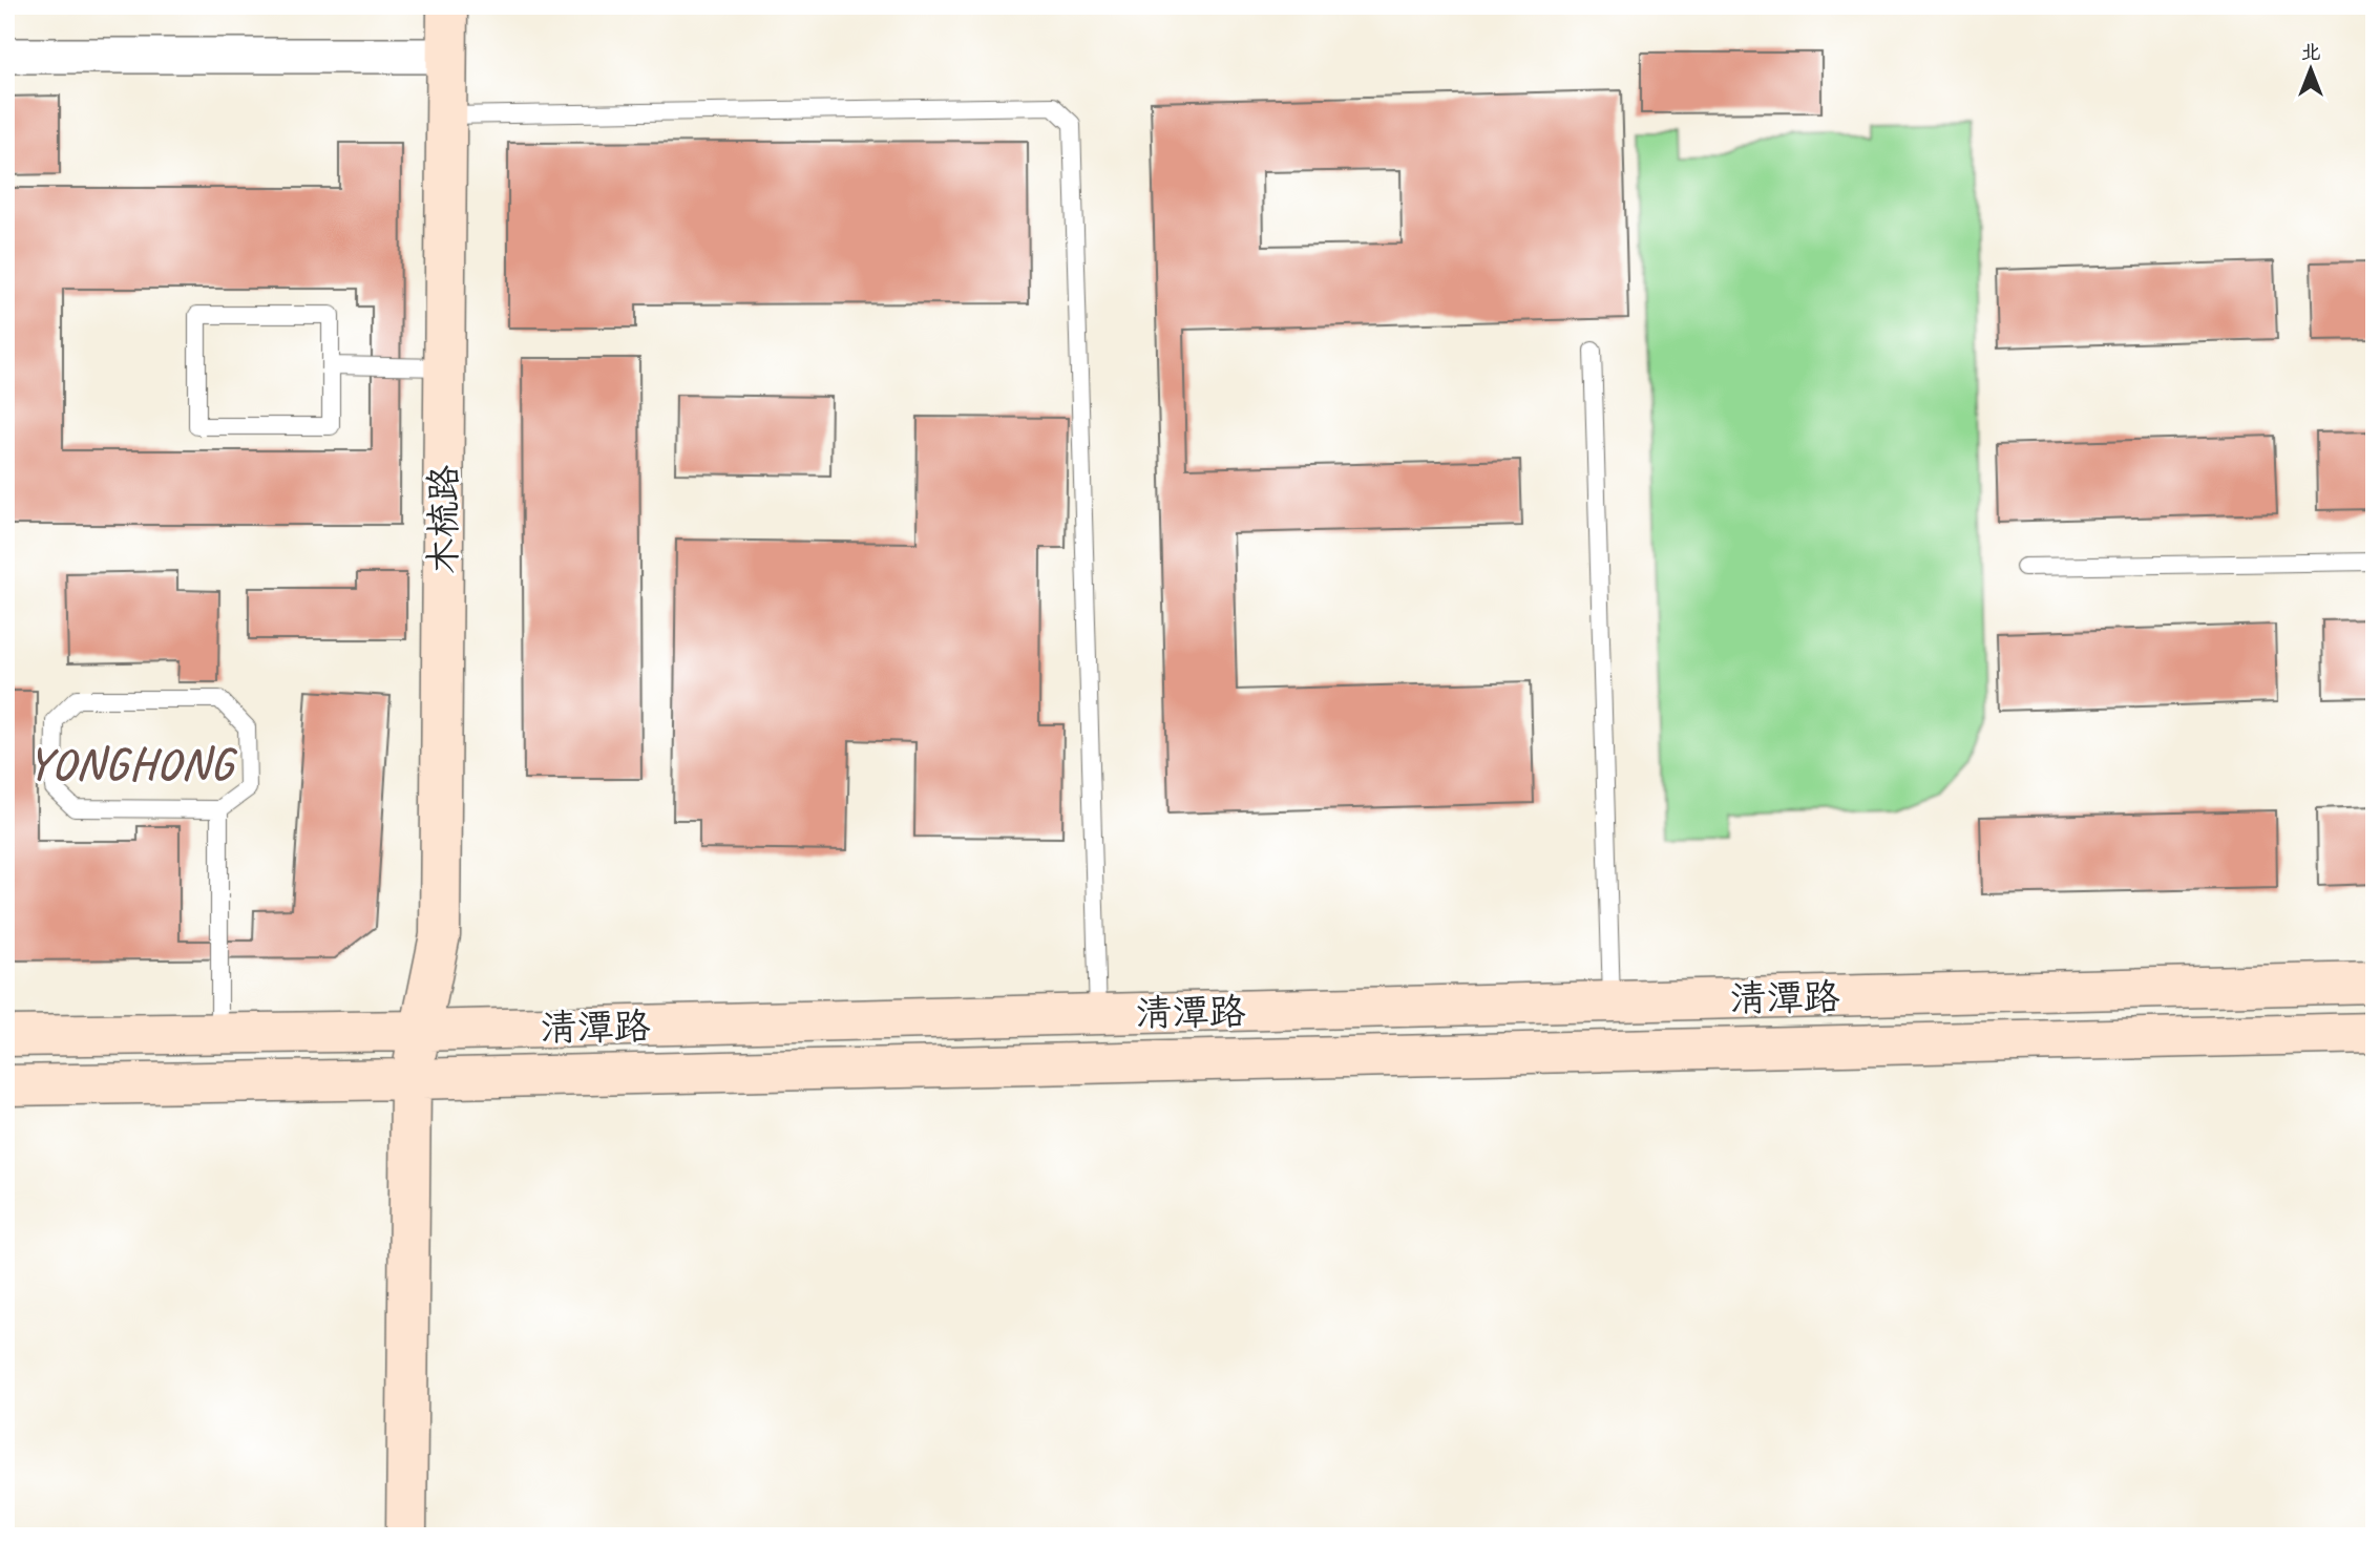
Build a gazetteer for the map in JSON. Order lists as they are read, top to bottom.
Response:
{
  "streets": {
    "main road": ["木梳路", "清潭路"]
  },
  "crossings": [
    ["木梳路", "清潭路"]
  ],
  "districts": ["YONGHONG"],
  "north": "top"
}
